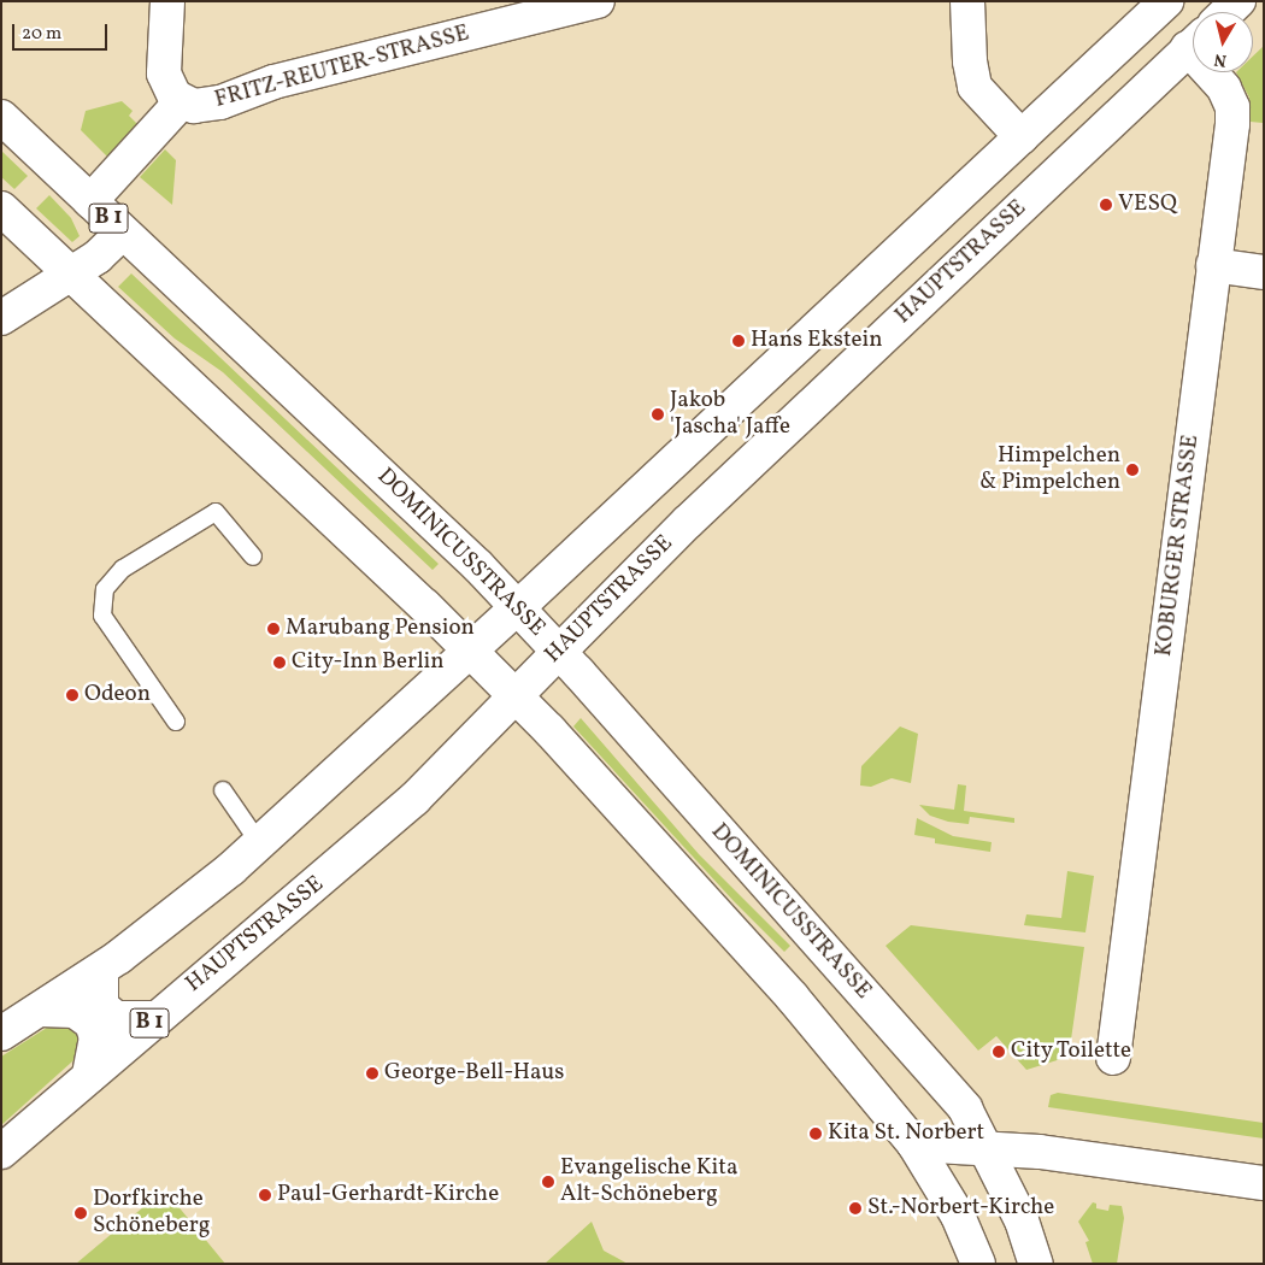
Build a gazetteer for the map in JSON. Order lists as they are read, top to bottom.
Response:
{
  "streets": {
    "main road": [
      "FRITZ-REUTER-STRASSE",
      "B 1",
      "HAUPTSTRASSE",
      "KOBURGER STRASSE",
      "DOMINICUSSTRASSE"
    ]
  },
  "crossings": [
    ["FRITZ-REUTER-STRASSE", "DOMINICUSSTRASSE"],
    ["HAUPTSTRASSE", "DOMINICUSSTRASSE"]
  ],
  "places": [
    "VESQ",
    "Hans Ekstein",
    "Jakob 'Jascha' Jaffe",
    "Himpelchen & Pimpelchen",
    "Marubang Pension",
    "City-Inn Berlin",
    "Odeon",
    "City Toilette",
    "George-Bell-Haus",
    "Kita St. Norbert",
    "Evangelische Kita Alt-Schöneberg",
    "Paul-Gerhardt-Kirche",
    "St.-Norbert-Kirche",
    "Dorfkirche Schöneberg"
  ],
  "scale_bar": "20 m",
  "north": "bottom"
}
